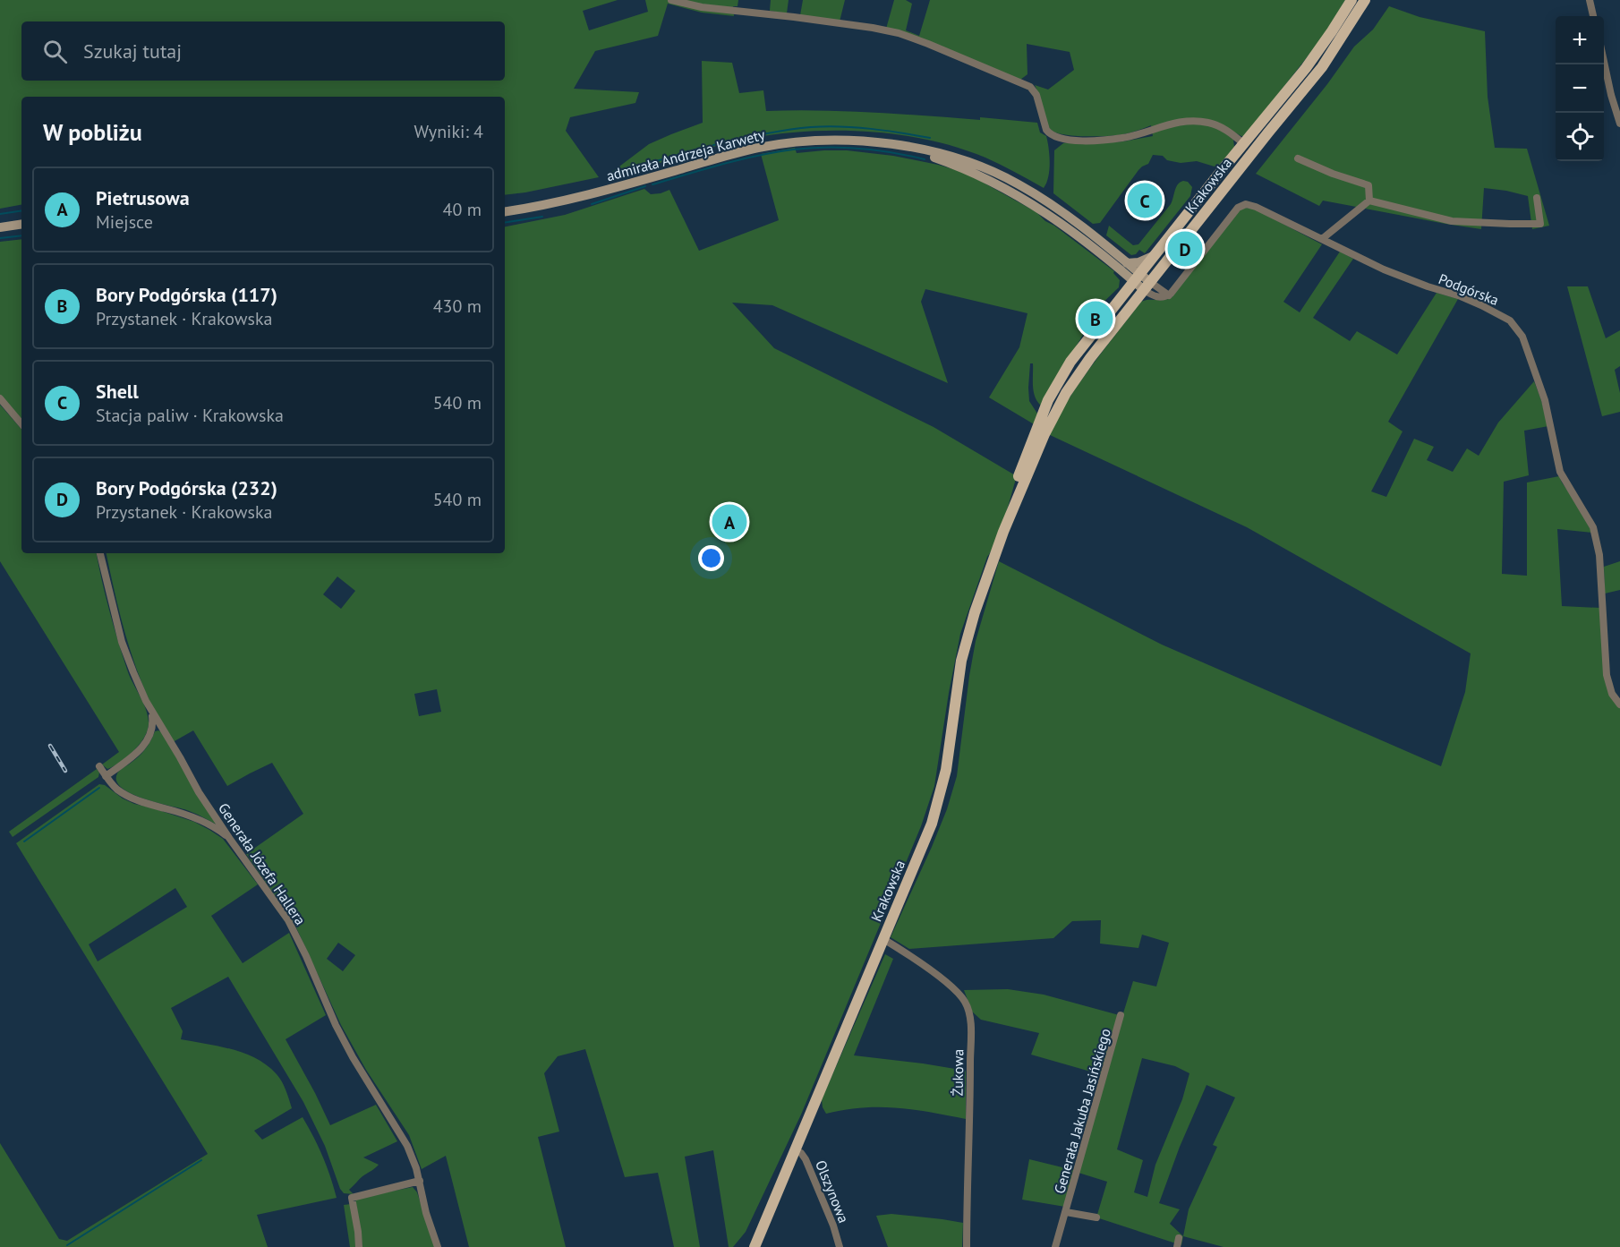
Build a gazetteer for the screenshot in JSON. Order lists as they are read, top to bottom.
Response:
{
  "streets": {
    "main road": ["admirała Andrzeja Karwety", "Krakowska"],
    "street": [
      "Podgórska",
      "Generała Józefa Hallera",
      "Żukowa",
      "Generała Jakuba Jasińskiego",
      "Olszynowa"
    ]
  },
  "crossings": [
    ["admirała Andrzeja Karwety", "Krakowska"],
    ["admirała Andrzeja Karwety", "Podgórska"],
    ["Krakowska", "Podgórska"],
    ["Krakowska", "Żukowa"],
    ["Krakowska", "Olszynowa"]
  ],
  "page": {
    "map_buttons": ["+", "−"],
    "search": "Szukaj tutaj",
    "heading": ["W pobliżu", "Wyniki: 4"],
    "list": [
      {
        "mark": "A",
        "name": "Pietrusowa",
        "note": "Miejsce",
        "value": "40 m"
      },
      {
        "mark": "B",
        "name": "Bory Podgórska (117)",
        "note": "Przystanek · Krakowska",
        "value": "430 m"
      },
      {
        "mark": "C",
        "name": "Shell",
        "note": "Stacja paliw · Krakowska",
        "value": "540 m"
      },
      {
        "mark": "D",
        "name": "Bory Podgórska (232)",
        "note": "Przystanek · Krakowska",
        "value": "540 m"
      }
    ],
    "pins": [
      "C",
      "D",
      "B",
      "A"
    ]
  }
}
